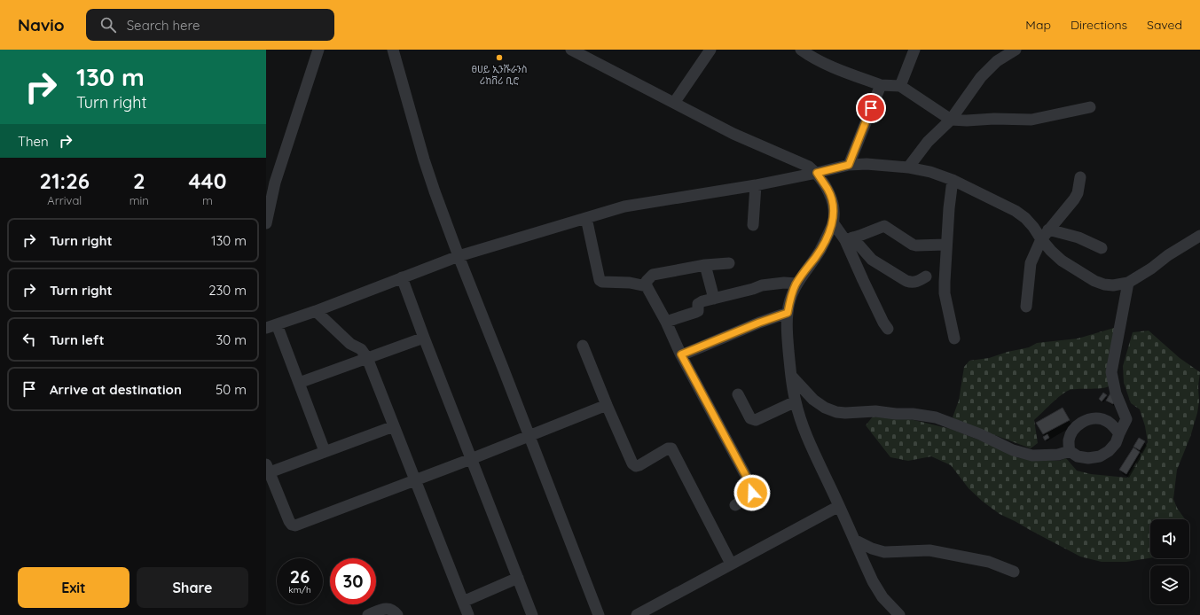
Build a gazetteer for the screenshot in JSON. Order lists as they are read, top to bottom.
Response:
{
  "places": ["ፀሀይ ኢንሹራንስ ሪከቨሪ ቢሮ"],
  "page": {
    "header": "Navio",
    "search": "Search here",
    "nav": ["Map", "Directions", "Saved"],
    "turn": ["130 m", "Turn right"],
    "then": "Then",
    "eta": [
      "21:26",
      "Arrival",
      "2",
      "min",
      "440",
      "m"
    ],
    "list": [
      {
        "name": "Turn right",
        "value": "130 m"
      },
      {
        "name": "Turn right",
        "value": "230 m"
      },
      {
        "name": "Turn left",
        "value": "30 m"
      },
      {
        "name": "Arrive at destination",
        "value": "50 m"
      }
    ],
    "speed": "26 km/h",
    "limit": "30",
    "buttons": ["Exit", "Share"]
  }
}
